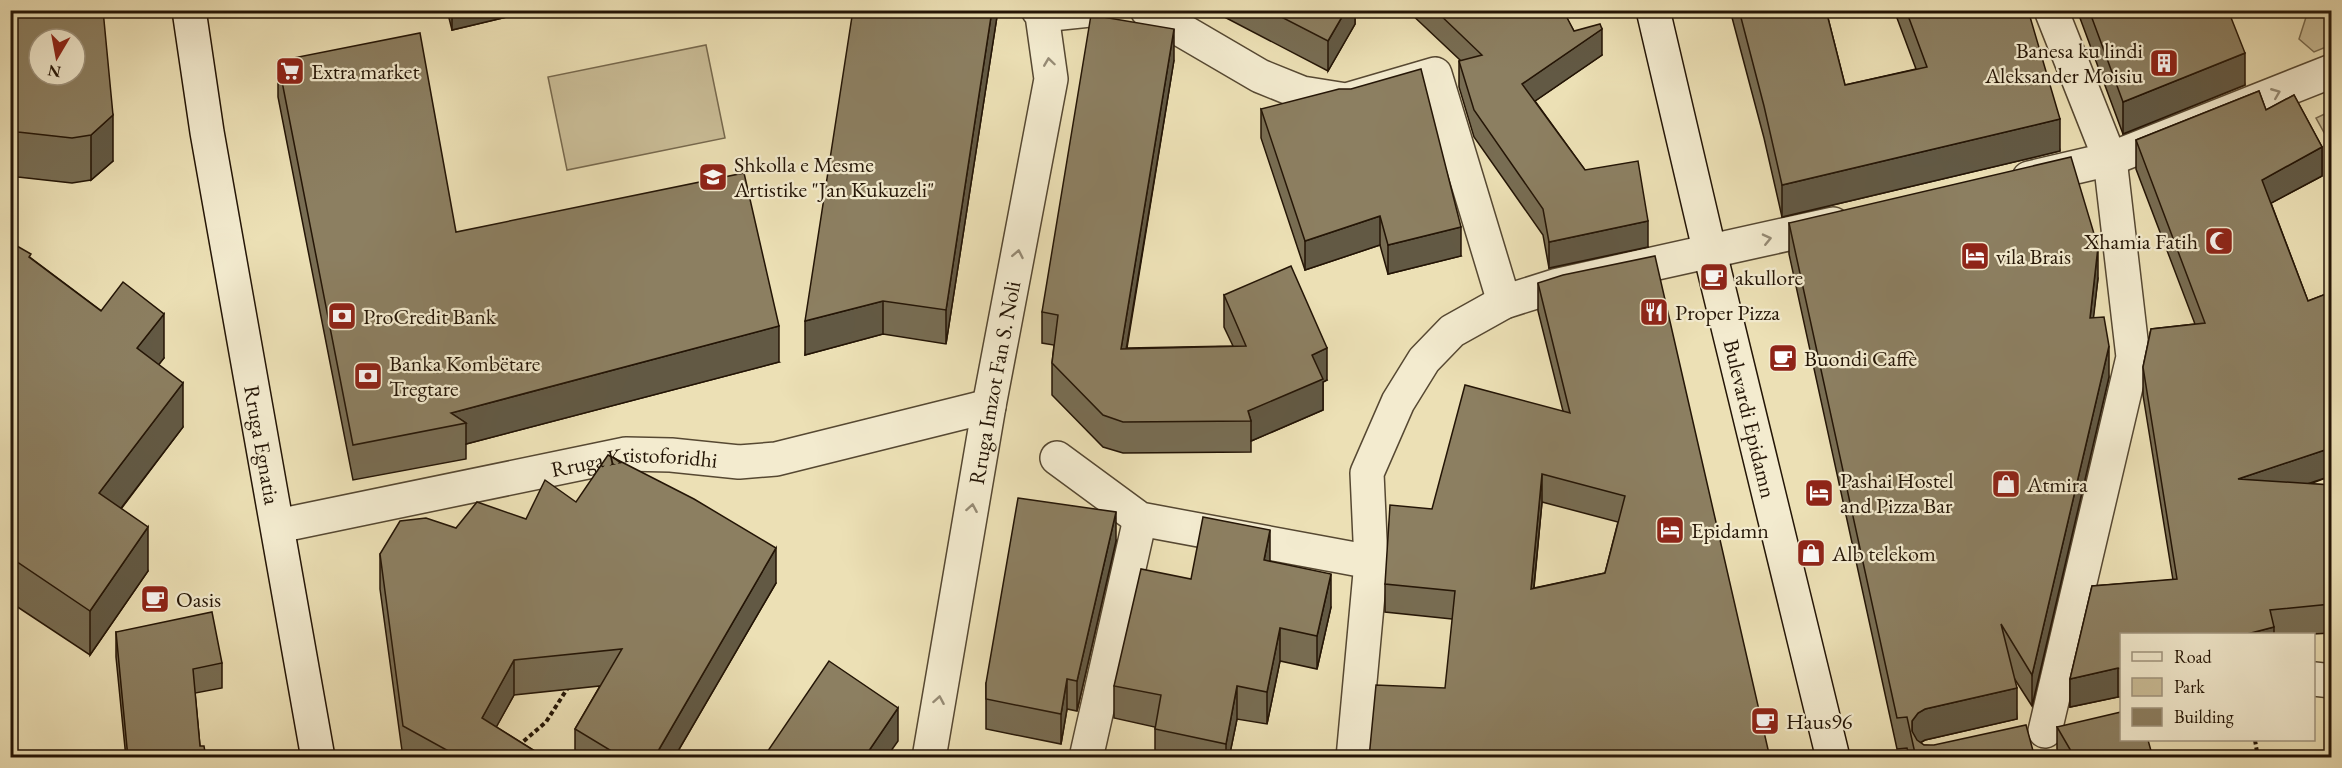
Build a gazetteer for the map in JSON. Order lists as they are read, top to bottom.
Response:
{
  "streets": {
    "street": [
      "Rruga Imzot Fan S. Noli",
      "Bulevardi Epidamn",
      "Rruga Egnatia",
      "Rruga Kristoforidhi"
    ]
  },
  "crossings": [
    ["Rruga Imzot Fan S. Noli", "Rruga Kristoforidhi"],
    ["Rruga Egnatia", "Rruga Kristoforidhi"]
  ],
  "places": {
    "building": ["Banesa ku lindi Aleksander Moisiu"],
    "supermarket": ["Extra market"],
    "school or university": ["Shkolla e Mesme Artistike \"Jan Kukuzeli\""],
    "mosque": ["Xhamia Fatih"],
    "hotel": ["vila Brais", "Pashai Hostel and Pizza Bar", "Epidamn"],
    "cafe": [
      "akullore",
      "Buondi Caffè",
      "Oasis",
      "Haus96"
    ],
    "restaurant": ["Proper Pizza"],
    "bank": ["ProCredit Bank", "Banka Kombëtare Tregtare"],
    "shop": ["Atmira", "Alb telekom"]
  },
  "legend": ["Road", "Park", "Building"],
  "north": "bottom"
}
